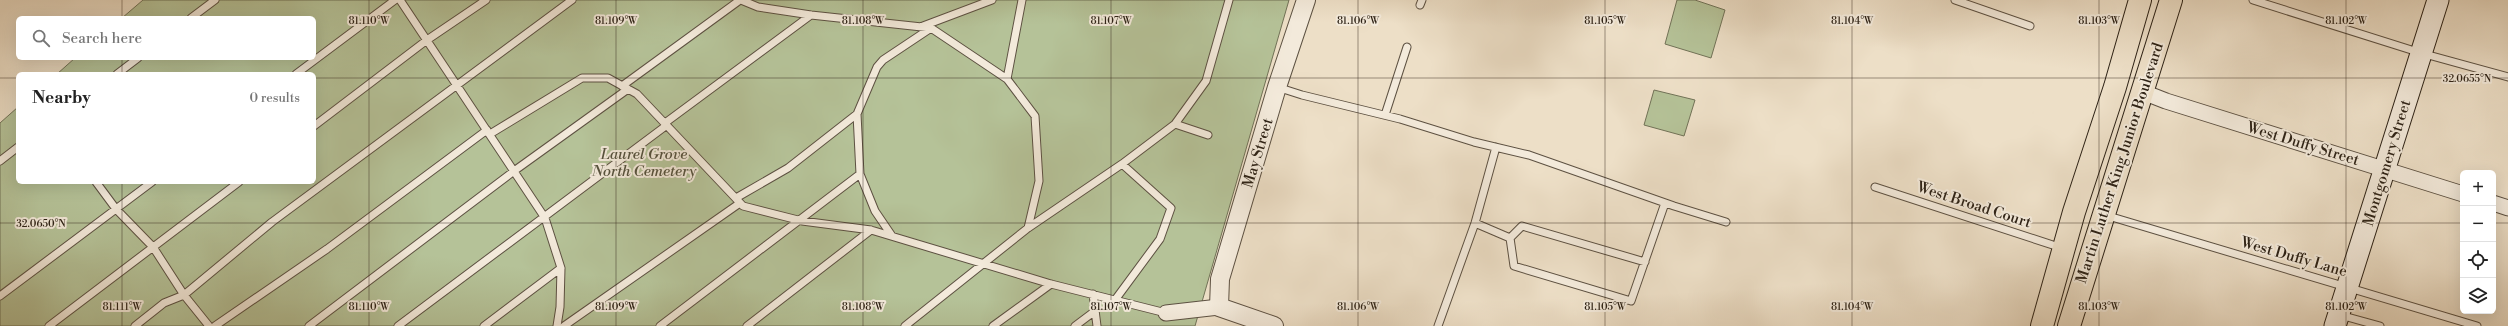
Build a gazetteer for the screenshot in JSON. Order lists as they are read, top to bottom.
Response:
{
  "streets": {
    "main road": ["Martin Luther King Junior Boulevard", "Montgomery Street"],
    "street": ["West Duffy Street", "May Street"],
    "lane": ["West Broad Court", "West Duffy Lane"]
  },
  "crossings": [
    ["West Duffy Street", "Martin Luther King Junior Boulevard"],
    ["West Duffy Street", "Montgomery Street"],
    ["Martin Luther King Junior Boulevard", "West Broad Court"],
    ["Martin Luther King Junior Boulevard", "West Duffy Lane"],
    ["Montgomery Street", "West Duffy Lane"]
  ],
  "parks": ["Laurel Grove North Cemetery"],
  "page": {
    "search": "Search here",
    "heading": ["Nearby", "0 results"],
    "map_buttons": ["+", "−"]
  },
  "coordinates": [
    "81.110°W",
    "81.109°W",
    "81.108°W",
    "81.107°W",
    "81.106°W",
    "81.105°W",
    "81.104°W",
    "81.103°W",
    "81.102°W",
    "32.0655°N",
    "32.0650°N",
    "81.111°W"
  ]
}
